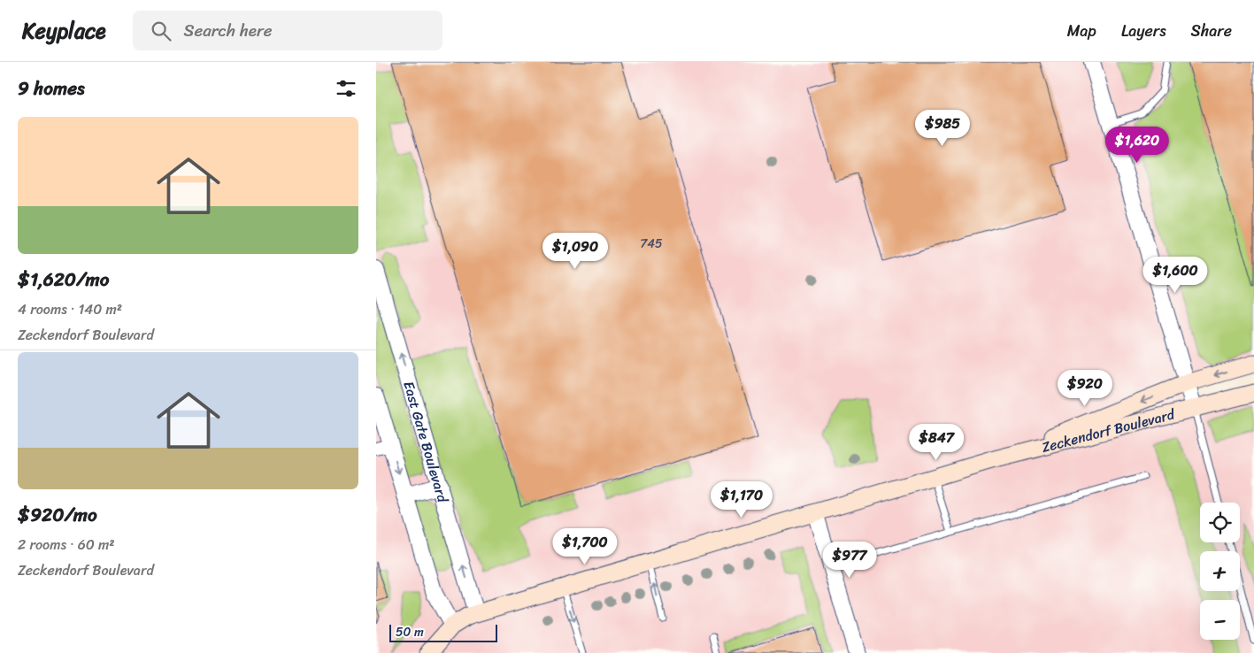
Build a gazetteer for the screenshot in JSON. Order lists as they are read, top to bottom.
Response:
{
  "streets": {
    "main road": ["Zeckendorf Boulevard"],
    "street": ["East Gate Boulevard"]
  },
  "crossings": [
    ["Zeckendorf Boulevard", "East Gate Boulevard"]
  ],
  "house_numbers": ["745"],
  "scale_bar": "50 m",
  "page": {
    "header": "Keyplace",
    "search": "Search here",
    "nav": ["Map", "Layers", "Share"],
    "heading": "9 homes",
    "price": [
      "$985",
      "$1,620",
      "$1,090",
      "$1,600",
      "$920",
      "$847",
      "$1,170",
      "$1,700",
      "$977"
    ],
    "list": [
      {
        "name": "$1,620/mo",
        "note": "4 rooms · 140 m² · Zeckendorf Boulevard"
      },
      {
        "name": "$920/mo",
        "note": "2 rooms · 60 m² · Zeckendorf Boulevard"
      }
    ],
    "map_buttons": ["+", "−"],
    "scale": "50 m"
  }
}
